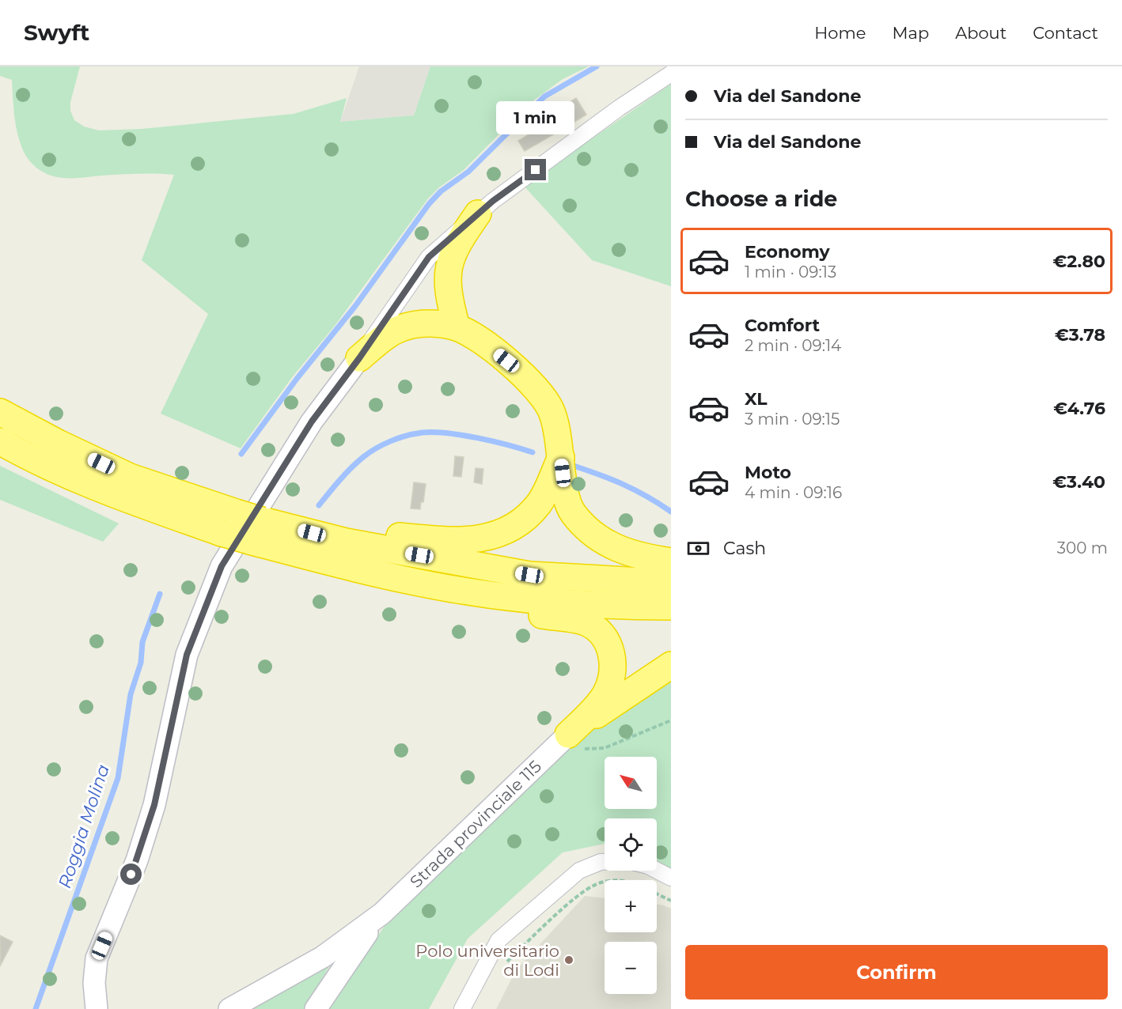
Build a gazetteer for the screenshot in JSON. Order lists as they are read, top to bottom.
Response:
{
  "streets": {
    "main road": ["Strada provinciale 115"]
  },
  "water": ["Roggia Molina"],
  "places": ["Polo universitario di Lodi"],
  "north": "top left",
  "page": {
    "header": "Swyft",
    "nav": [
      "Home",
      "Map",
      "About",
      "Contact"
    ],
    "banner": ["Via del Sandone", "Via del Sandone"],
    "bubble": "1 min",
    "heading": "Choose a ride",
    "list": [
      {
        "name": "Economy",
        "note": "1 min · 09:13",
        "value": "€2.80"
      },
      {
        "name": "Comfort",
        "note": "2 min · 09:14",
        "value": "€3.78"
      },
      {
        "name": "XL",
        "note": "3 min · 09:15",
        "value": "€4.76"
      },
      {
        "name": "Moto",
        "note": "4 min · 09:16",
        "value": "€3.40"
      }
    ],
    "pay": ["Cash", "300 m"],
    "map_buttons": ["+", "−"],
    "buttons": "Confirm"
  }
}
